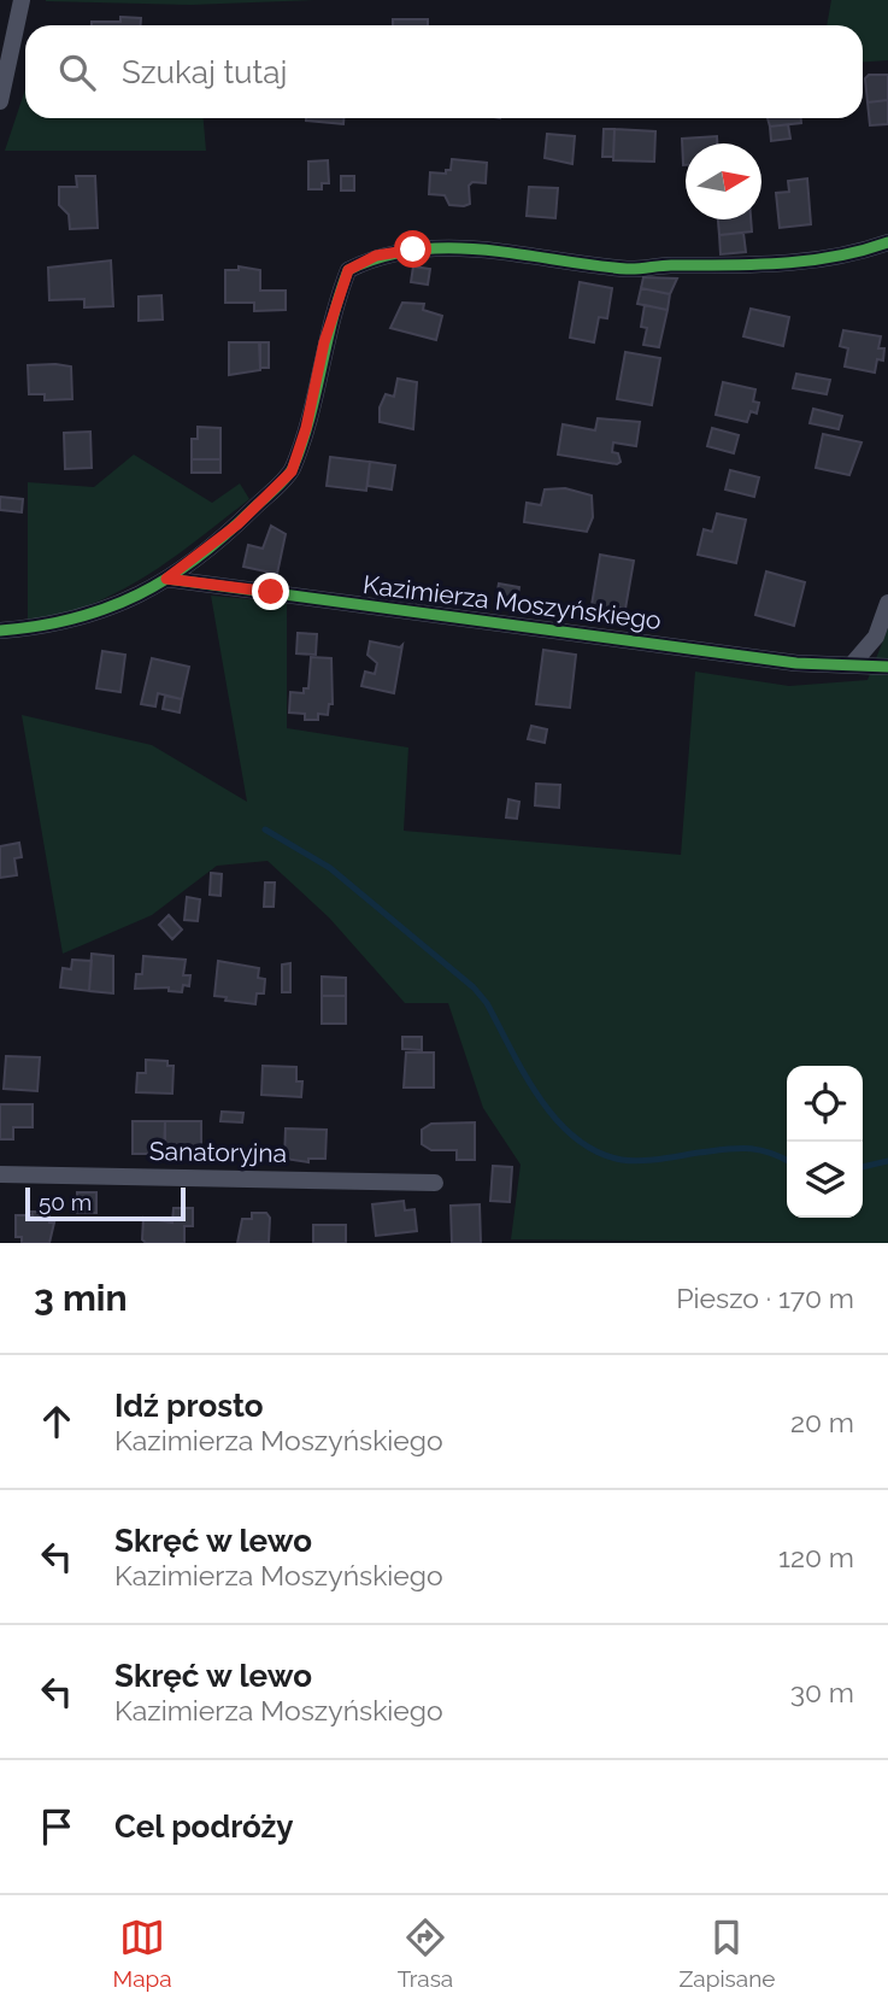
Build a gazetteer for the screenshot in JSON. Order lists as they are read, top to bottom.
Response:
{
  "streets": {
    "street": ["Kazimierza Moszyńskiego", "Sanatoryjna"]
  },
  "scale_bar": "50 m",
  "north": "right",
  "page": {
    "search": "Szukaj tutaj",
    "scale": "50 m",
    "heading": ["3 min", "Pieszo · 170 m"],
    "list": [
      ["Idź prosto", "Kazimierza Moszyńskiego", "20 m"],
      ["Skręć w lewo", "Kazimierza Moszyńskiego", "120 m"],
      ["Skręć w lewo", "Kazimierza Moszyńskiego", "30 m"],
      "Cel podróży"
    ],
    "nav": ["Mapa", "Trasa", "Zapisane"]
  }
}
